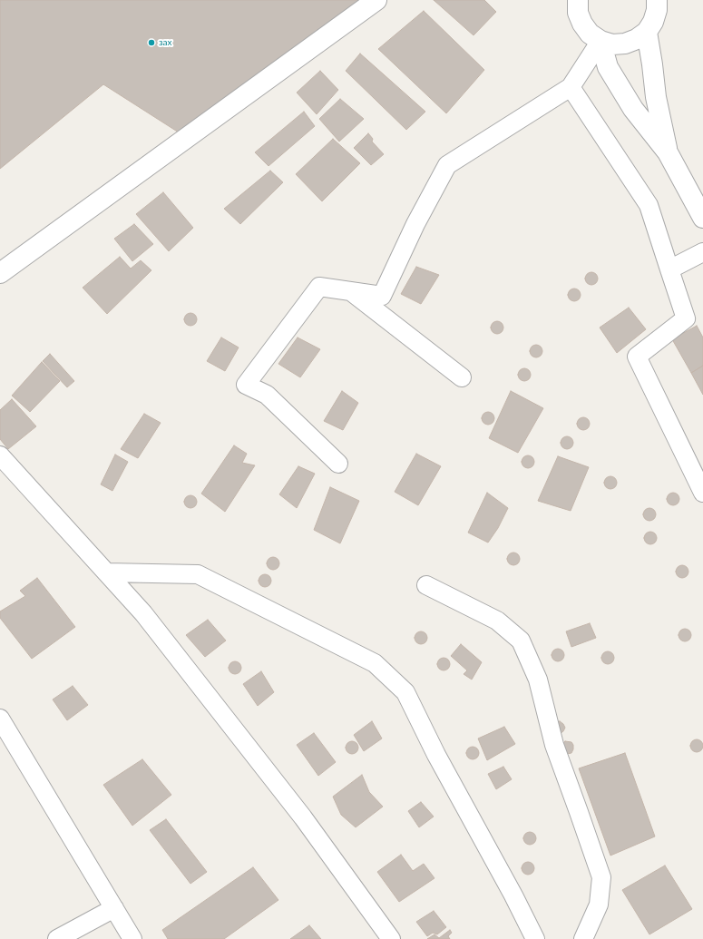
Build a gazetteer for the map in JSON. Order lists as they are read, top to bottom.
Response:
{
  "places": ["зах"]
}
